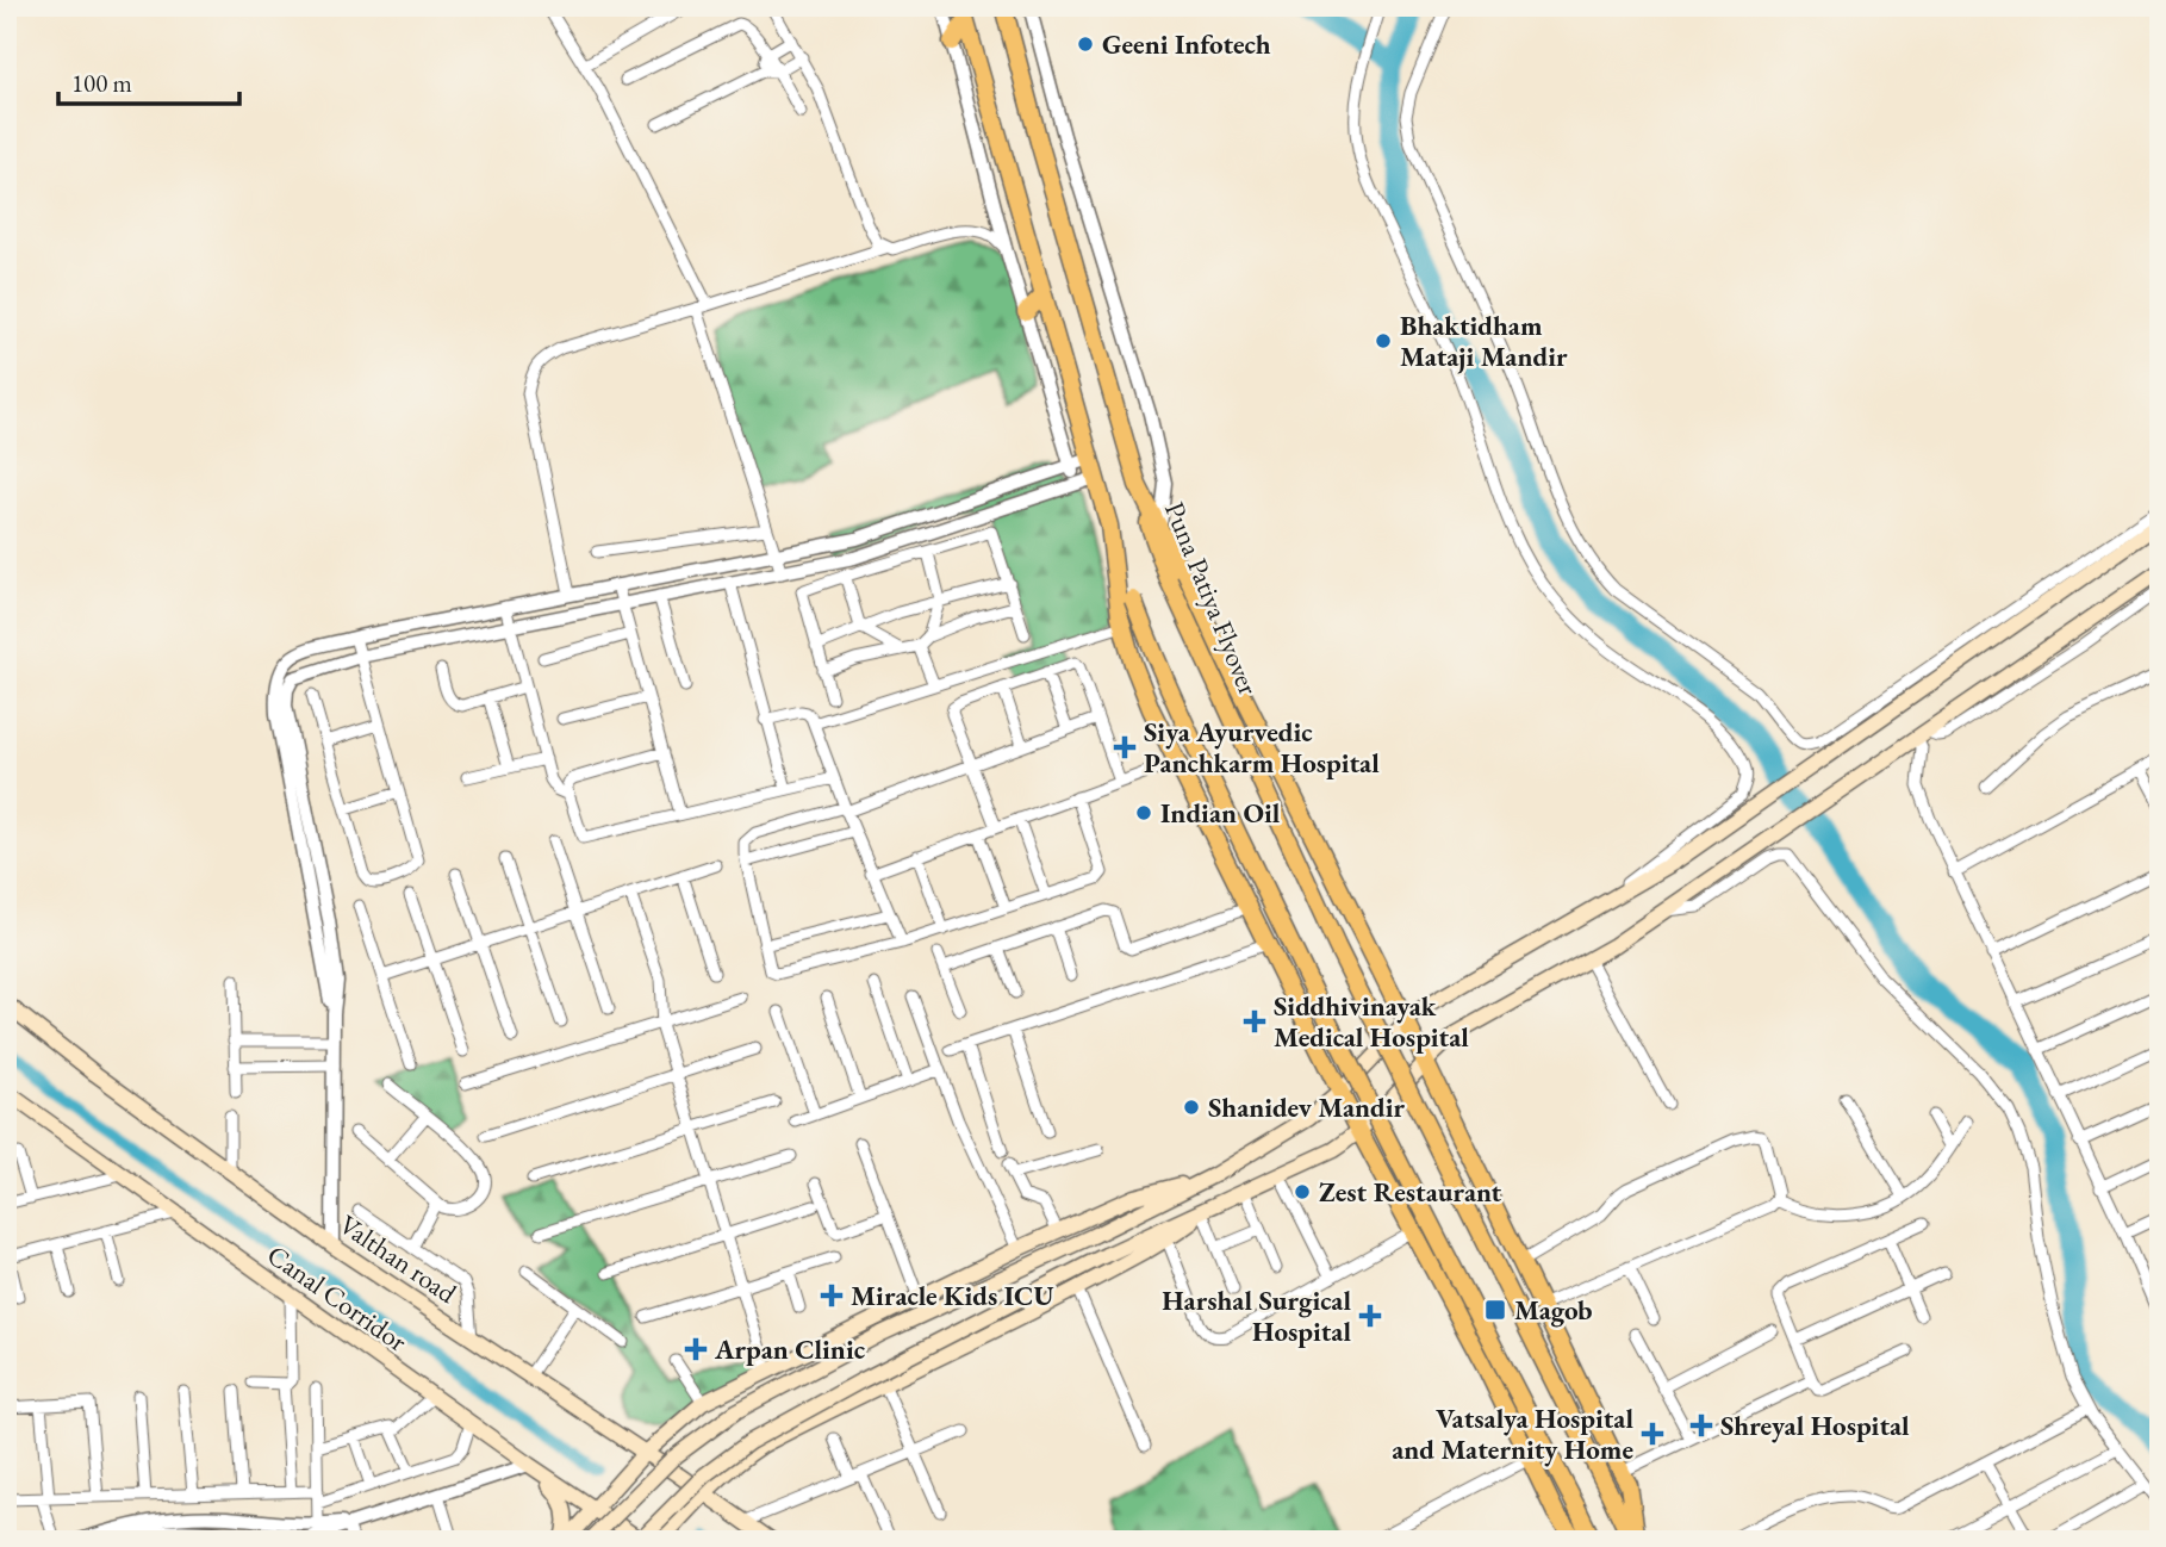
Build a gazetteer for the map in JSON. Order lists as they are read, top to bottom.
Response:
{
  "streets": {
    "highway": ["Puna Patiya Flyover"],
    "main road": ["Valthan road", "Canal Corridor"]
  },
  "places": {
    "other": [
      "Geeni Infotech",
      "Bhaktidham Mataji Mandir",
      "Indian Oil",
      "Shanidev Mandir",
      "Zest Restaurant"
    ],
    "health": [
      "Siya Ayurvedic Panchkarm Hospital",
      "Siddhivinayak Medical Hospital",
      "Miracle Kids ICU",
      "Harshal Surgical Hospital",
      "Arpan Clinic",
      "Shreyal Hospital",
      "Vatsalya Hospital and Maternity Home"
    ],
    "transit": ["Magob"]
  },
  "scale_bar": "100 m"
}
